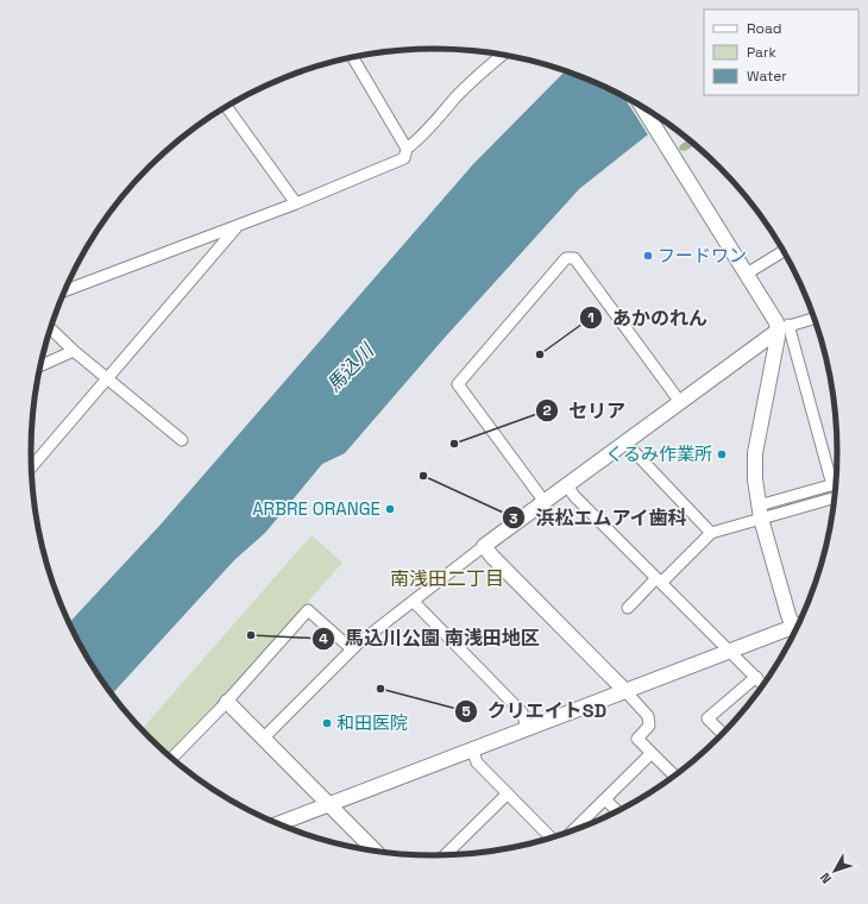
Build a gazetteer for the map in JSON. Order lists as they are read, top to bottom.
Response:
{
  "districts": ["南浅田二丁目"],
  "water": ["馬込川"],
  "places": [
    "フードワン",
    "あかのれん",
    "セリア",
    "くるみ作業所",
    "浜松エムアイ歯科",
    "ARBRE ORANGE",
    "馬込川公園 南浅田地区",
    "クリエイトSD",
    "和田医院"
  ],
  "legend": ["Road", "Park", "Water"],
  "north": "bottom left"
}
